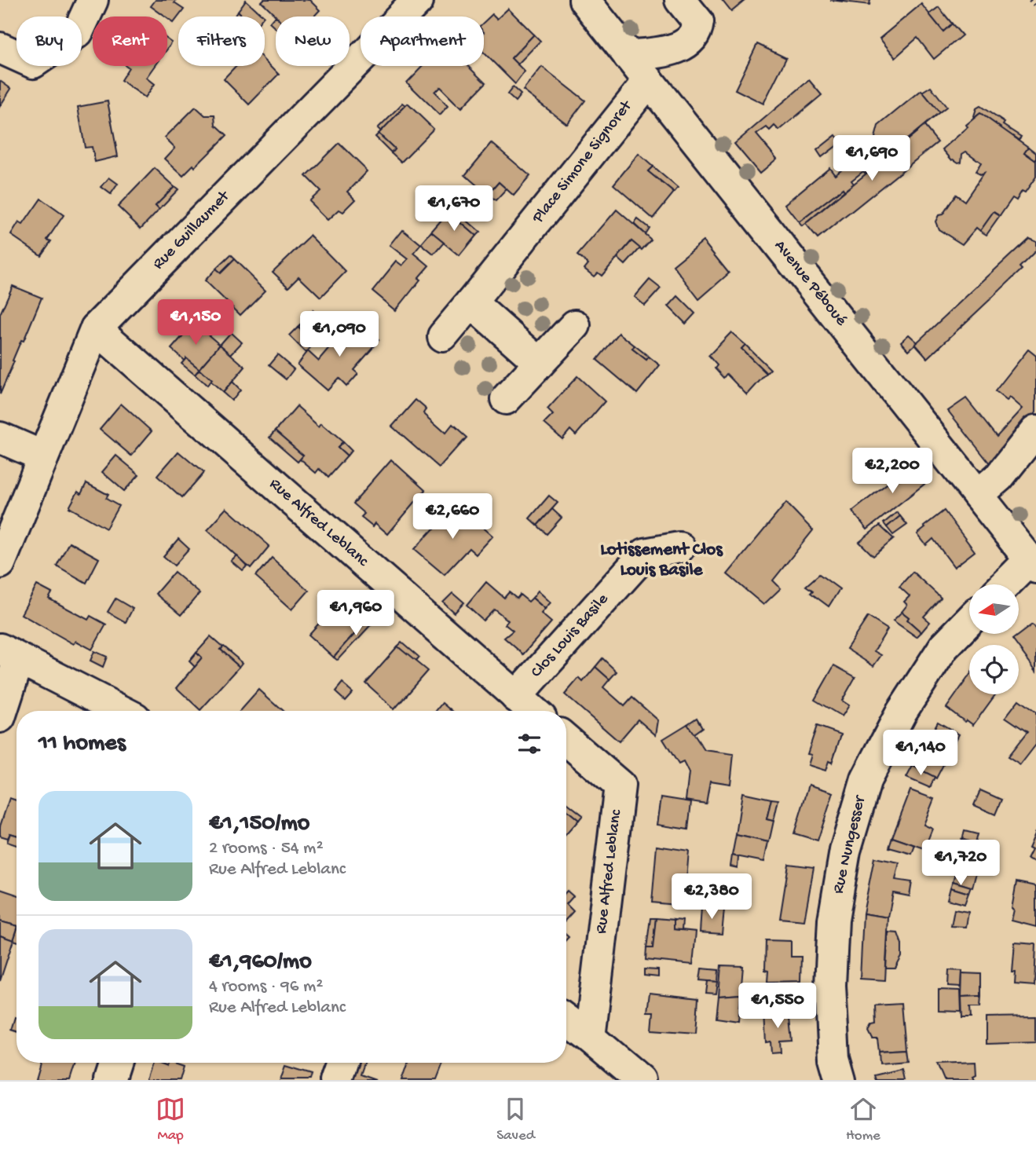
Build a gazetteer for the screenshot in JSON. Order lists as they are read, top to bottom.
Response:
{
  "streets": {
    "street": [
      "Place Simone Signoret",
      "Rue Guillaumet",
      "Avenue Péboué",
      "Rue Alfred Leblanc",
      "Clos Louis Basile",
      "Rue Nungesser"
    ]
  },
  "crossings": [
    ["Place Simone Signoret", "Avenue Péboué"],
    ["Rue Guillaumet", "Rue Alfred Leblanc"],
    ["Rue Alfred Leblanc", "Clos Louis Basile"]
  ],
  "districts": ["Lotissement Clos Louis Basile"],
  "north": "left",
  "page": {
    "chip": [
      "Buy",
      "Rent",
      "Filters",
      "New",
      "Apartment"
    ],
    "price": [
      "€1,690",
      "€1,670",
      "€1,150",
      "€1,090",
      "€2,200",
      "€2,660",
      "€1,960",
      "€1,140",
      "€1,720",
      "€2,380",
      "€1,550"
    ],
    "heading": "11 homes",
    "list": [
      {
        "name": "€1,150/mo",
        "note": "2 rooms · 54 m² · Rue Alfred Leblanc"
      },
      {
        "name": "€1,960/mo",
        "note": "4 rooms · 96 m² · Rue Alfred Leblanc"
      }
    ],
    "tabs": ["Map", "Saved", "Home"]
  }
}
